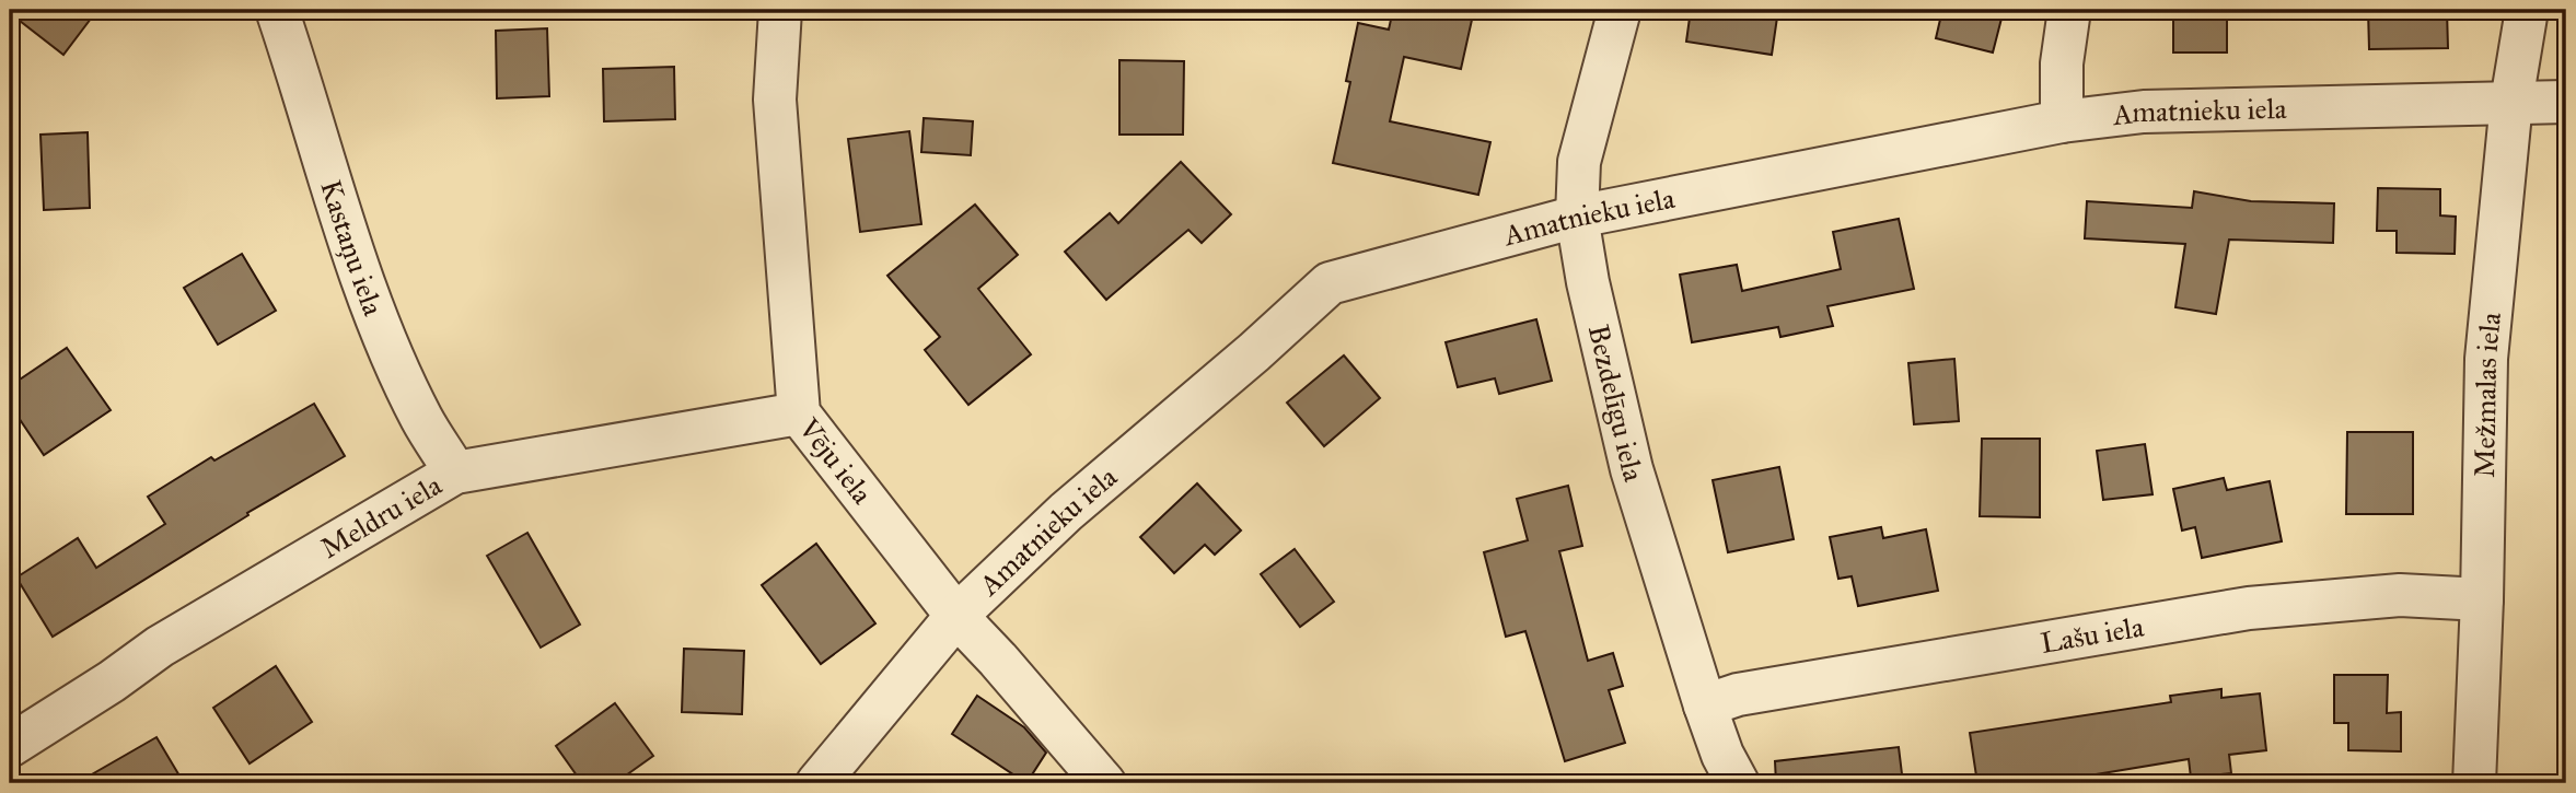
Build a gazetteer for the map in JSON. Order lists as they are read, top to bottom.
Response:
{
  "streets": {
    "street": [
      "Amatnieku iela",
      "Kastaņu iela",
      "Mežmalas iela",
      "Bezdelīgu iela",
      "Vēju iela",
      "Meldru iela",
      "Lašu iela"
    ]
  },
  "crossings": [
    ["Amatnieku iela", "Mežmalas iela"],
    ["Amatnieku iela", "Bezdelīgu iela"],
    ["Amatnieku iela", "Vēju iela"],
    ["Kastaņu iela", "Meldru iela"],
    ["Mežmalas iela", "Lašu iela"],
    ["Bezdelīgu iela", "Lašu iela"],
    ["Vēju iela", "Meldru iela"]
  ]
}
